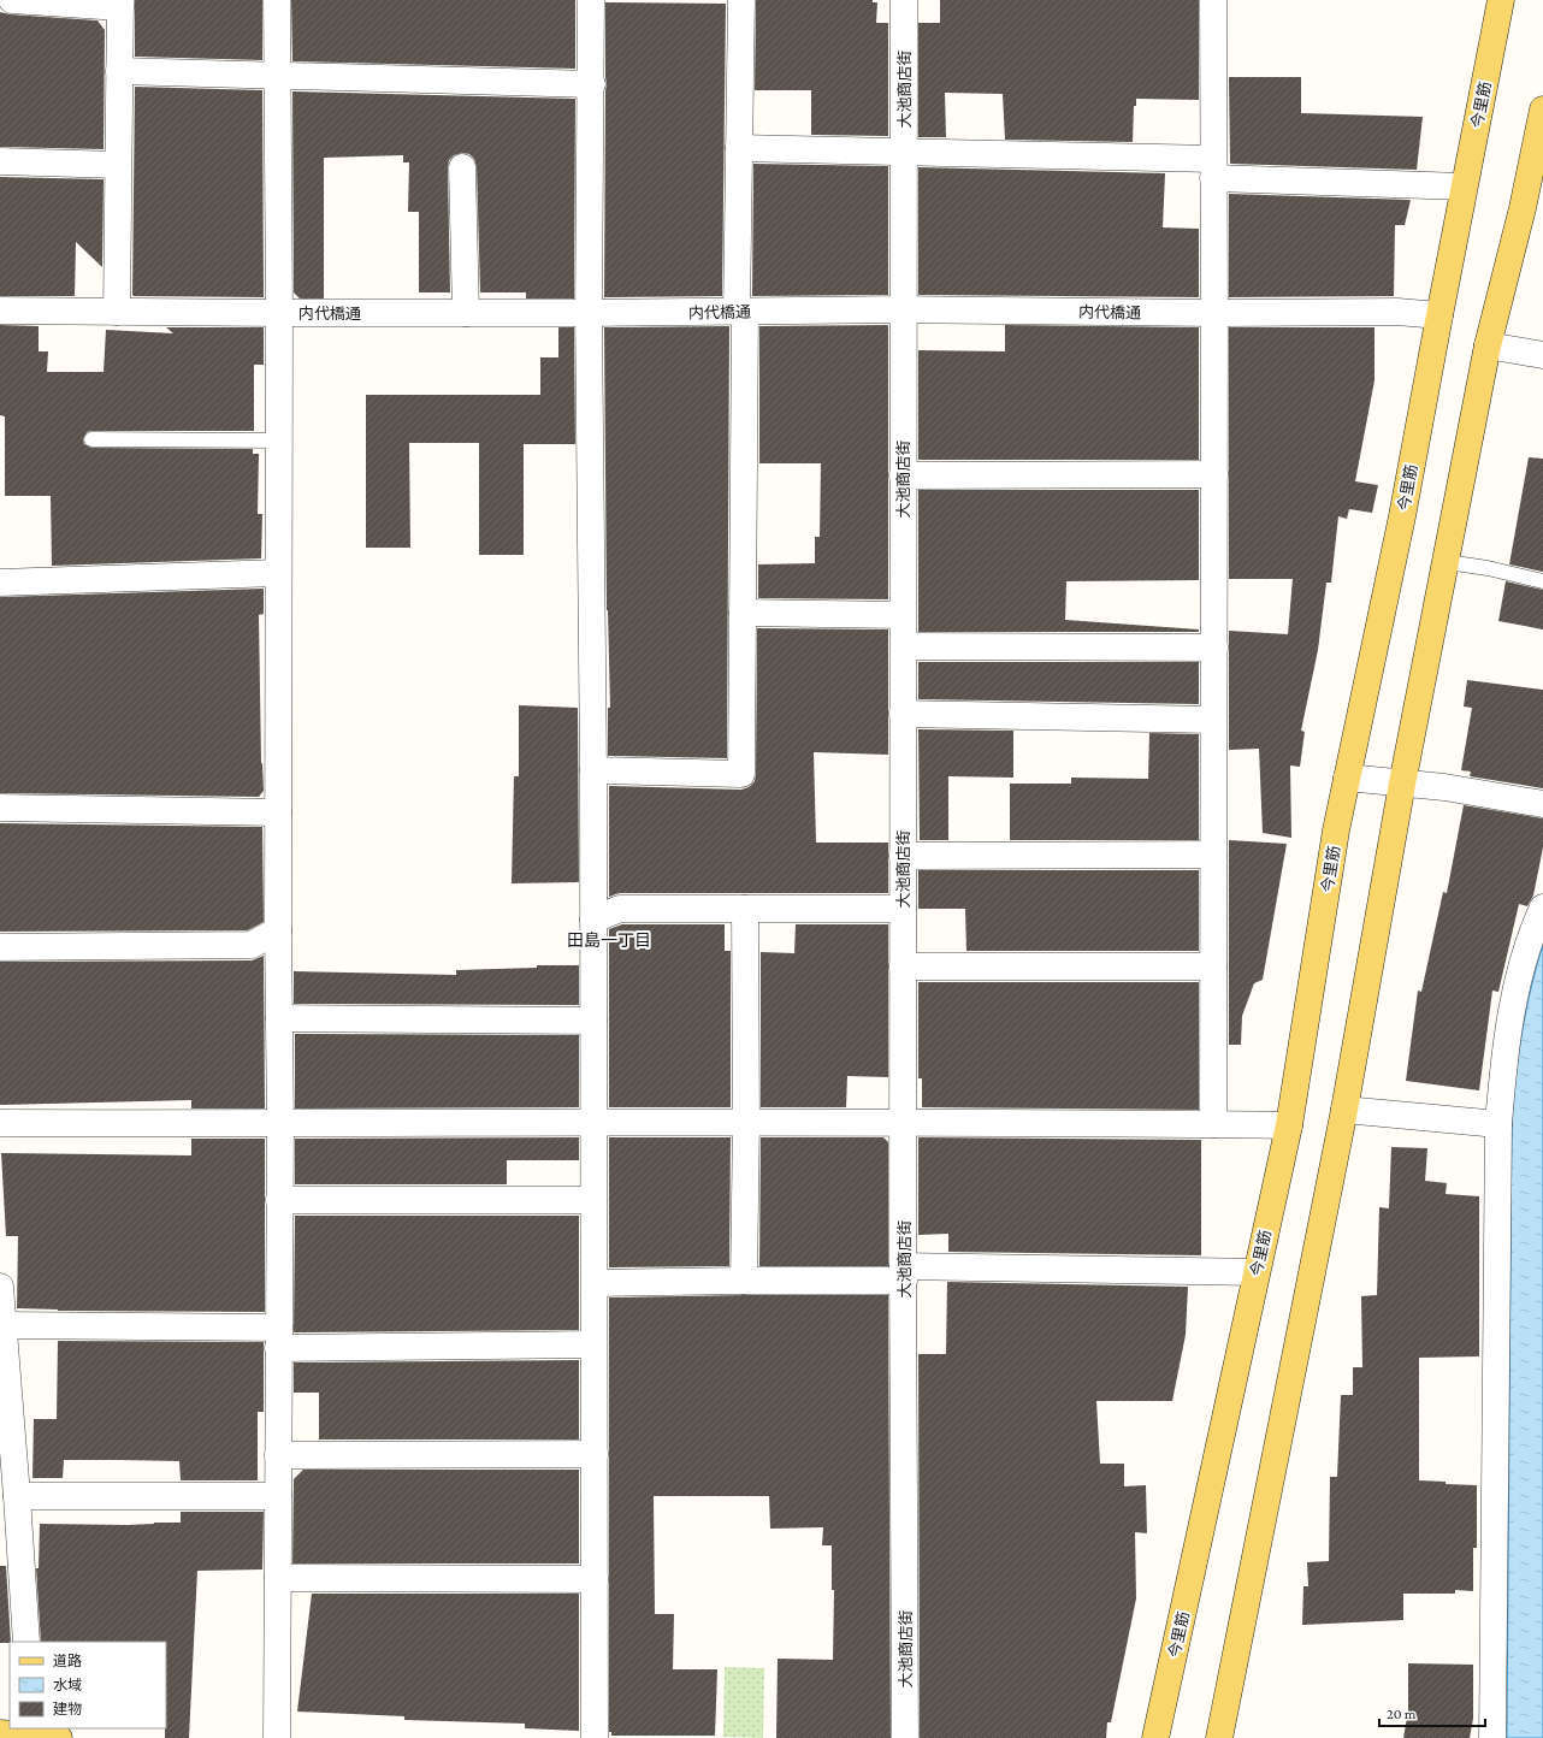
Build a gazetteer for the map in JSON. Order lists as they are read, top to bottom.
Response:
{
  "streets": {
    "main road": ["今里筋"],
    "street": ["大池商店街", "内代橋通"]
  },
  "crossings": [
    ["大池商店街", "内代橋通"],
    ["今里筋", "内代橋通"]
  ],
  "districts": ["田島一丁目"],
  "legend": ["道路", "水域", "建物"],
  "scale_bar": "20 m"
}
